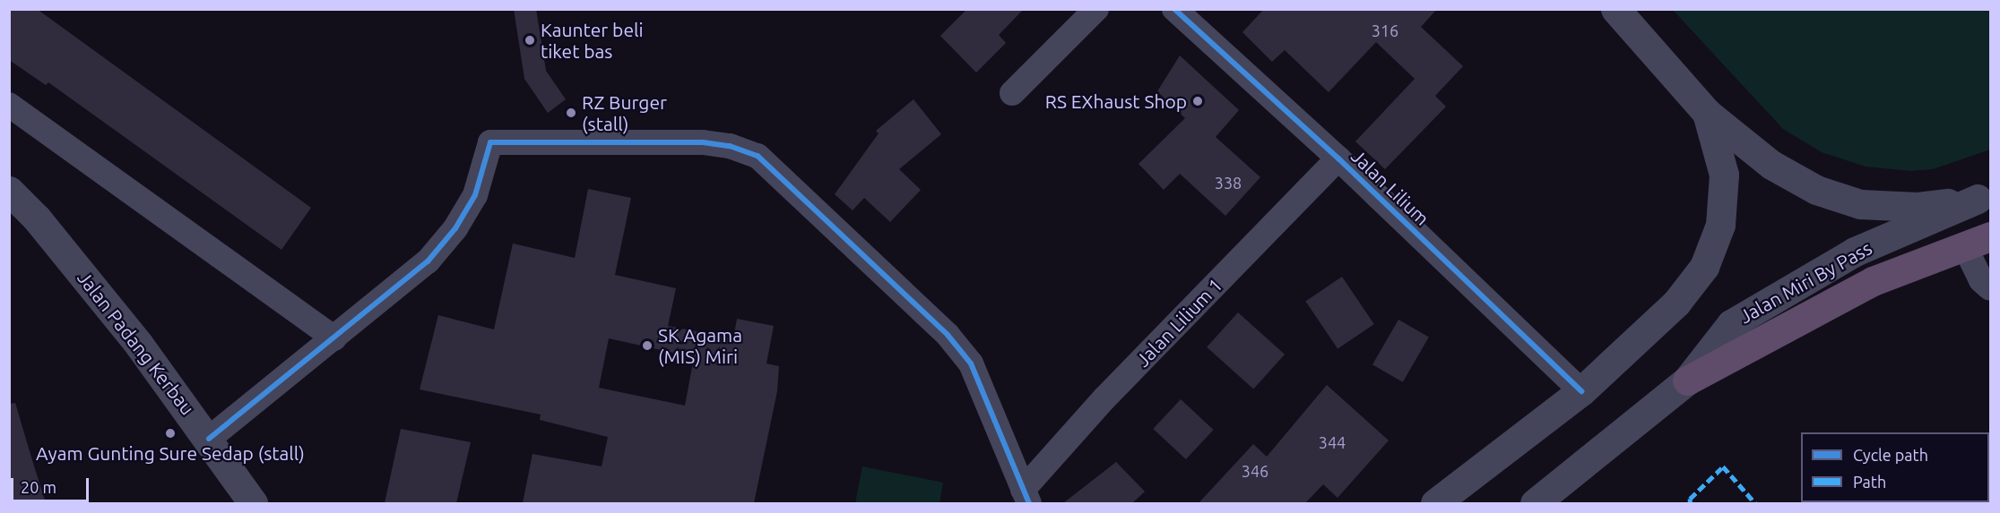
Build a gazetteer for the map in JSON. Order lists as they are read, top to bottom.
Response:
{
  "streets": {
    "street": [
      "Jalan Lilium",
      "Jalan Miri By Pass",
      "Jalan Lilium 1",
      "Jalan Padang Kerbau"
    ]
  },
  "crossings": [
    ["Jalan Lilium", "Jalan Lilium 1"]
  ],
  "places": [
    "Kaunter beli tiket bas",
    "RS EXhaust Shop",
    "RZ Burger (stall)",
    "SK Agama (MIS) Miri",
    "Ayam Gunting Sure Sedap (stall)"
  ],
  "house_numbers": [
    "316",
    "338",
    "344",
    "346"
  ],
  "legend": ["Cycle path", "Path"],
  "scale_bar": "20 m"
}
